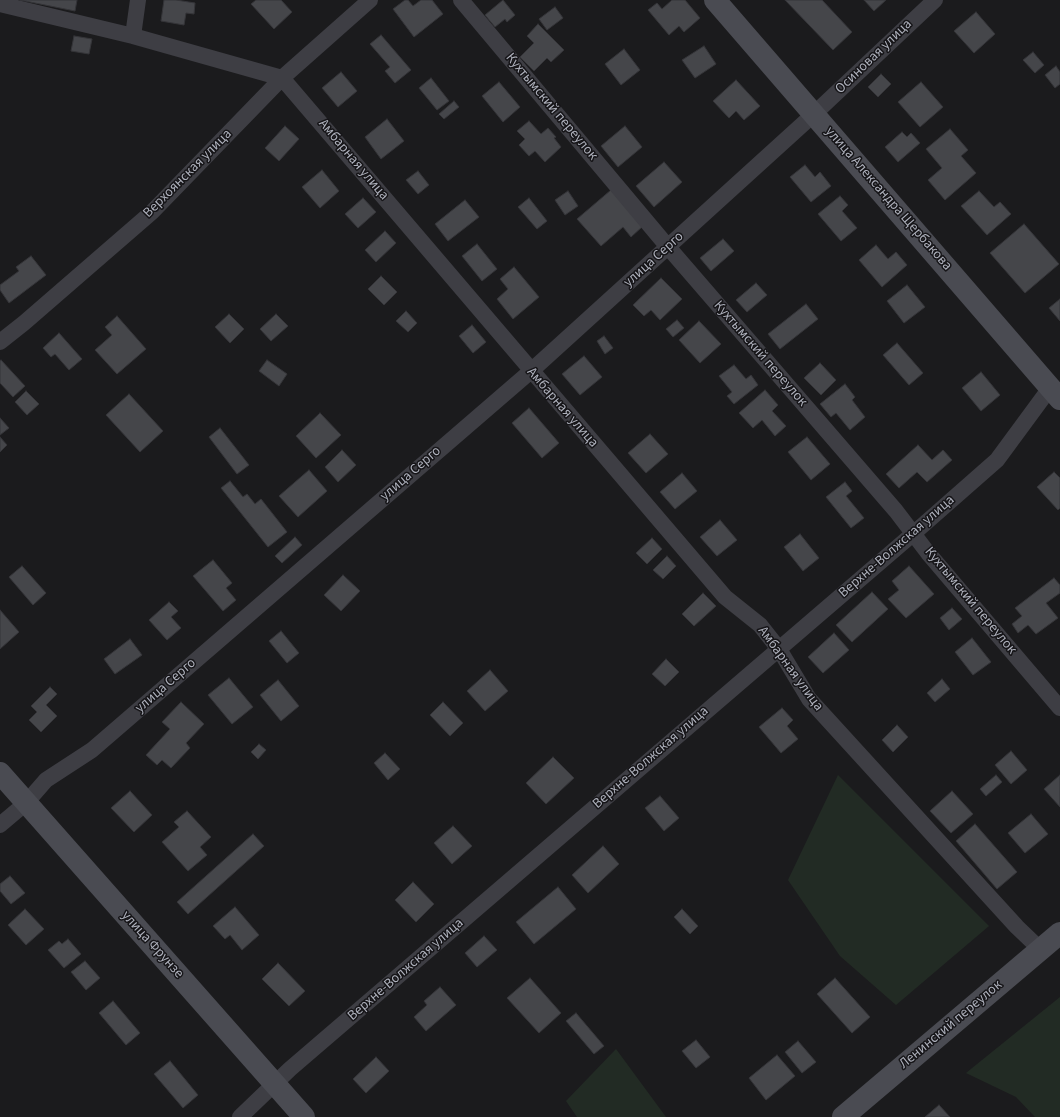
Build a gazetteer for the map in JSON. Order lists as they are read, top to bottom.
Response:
{
  "streets": {
    "street": [
      "Осиновая улица",
      "Кухтымский переулок",
      "Амбарная улица",
      "Верхоянская улица",
      "улица Александра Щербакова",
      "улица Серго",
      "Верхне-Волжская улица",
      "улица Фрунзе",
      "Ленинский переулок"
    ]
  },
  "crossings": [
    ["Осиновая улица", "улица Александра Щербакова"],
    ["Осиновая улица", "улица Серго"],
    ["Кухтымский переулок", "улица Серго"],
    ["Кухтымский переулок", "Верхне-Волжская улица"],
    ["Амбарная улица", "Верхоянская улица"],
    ["Амбарная улица", "улица Серго"],
    ["Амбарная улица", "Верхне-Волжская улица"],
    ["Амбарная улица", "Ленинский переулок"],
    ["улица Александра Щербакова", "улица Серго"],
    ["улица Александра Щербакова", "Верхне-Волжская улица"],
    ["улица Серго", "улица Фрунзе"],
    ["Верхне-Волжская улица", "улица Фрунзе"]
  ]
}
